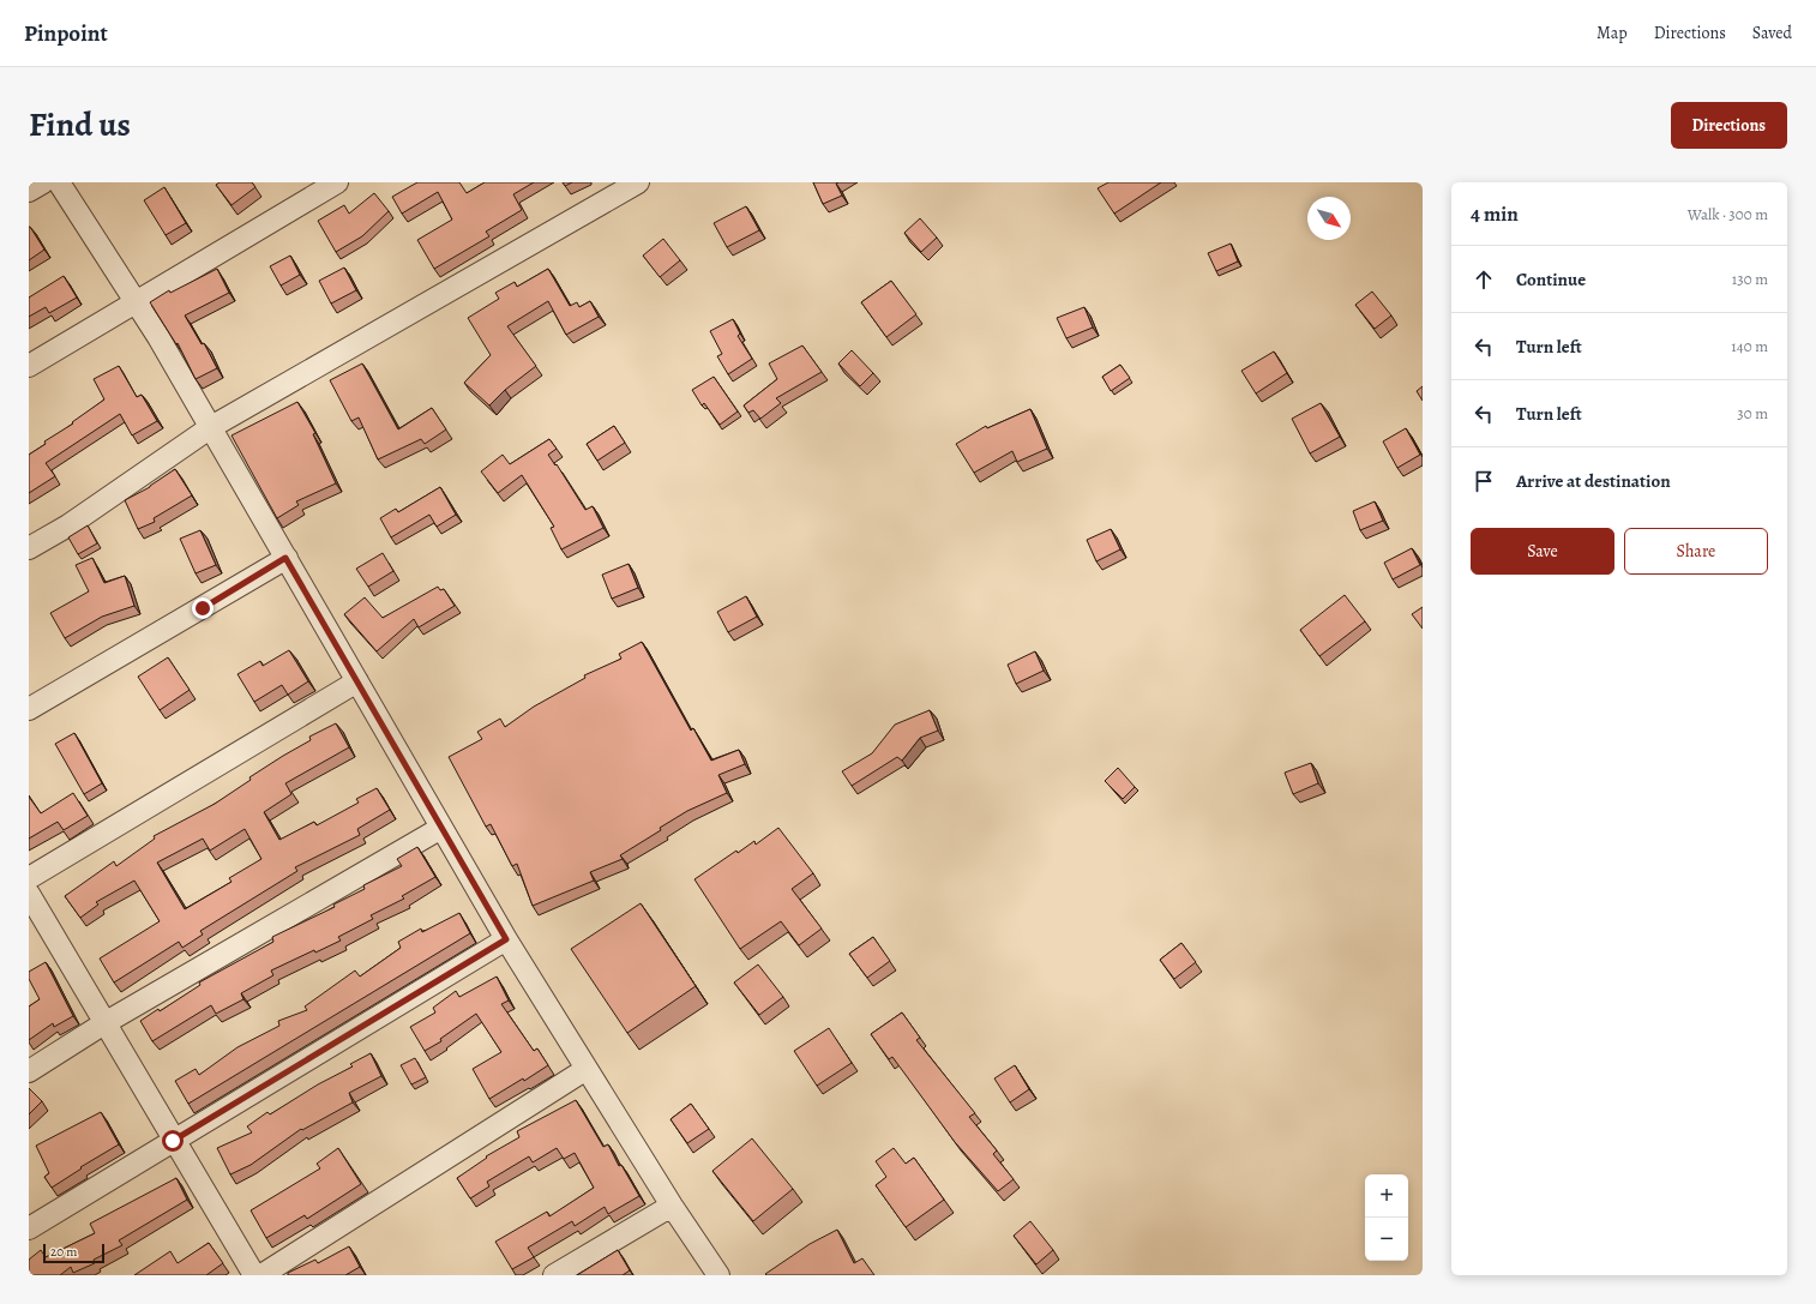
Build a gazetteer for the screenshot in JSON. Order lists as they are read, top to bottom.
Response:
{
  "scale_bar": "20 m",
  "north": "bottom right",
  "page": {
    "header": "Pinpoint",
    "nav": ["Map", "Directions", "Saved"],
    "title": "Find us",
    "buttons": [
      "Directions",
      ["Save", "Share"]
    ],
    "heading": ["4 min", "Walk · 300 m"],
    "list": [
      ["Continue", "130 m"],
      ["Turn left", "140 m"],
      ["Turn left", "30 m"],
      "Arrive at destination"
    ],
    "map_buttons": ["+", "−"],
    "scale": "20 m"
  }
}
